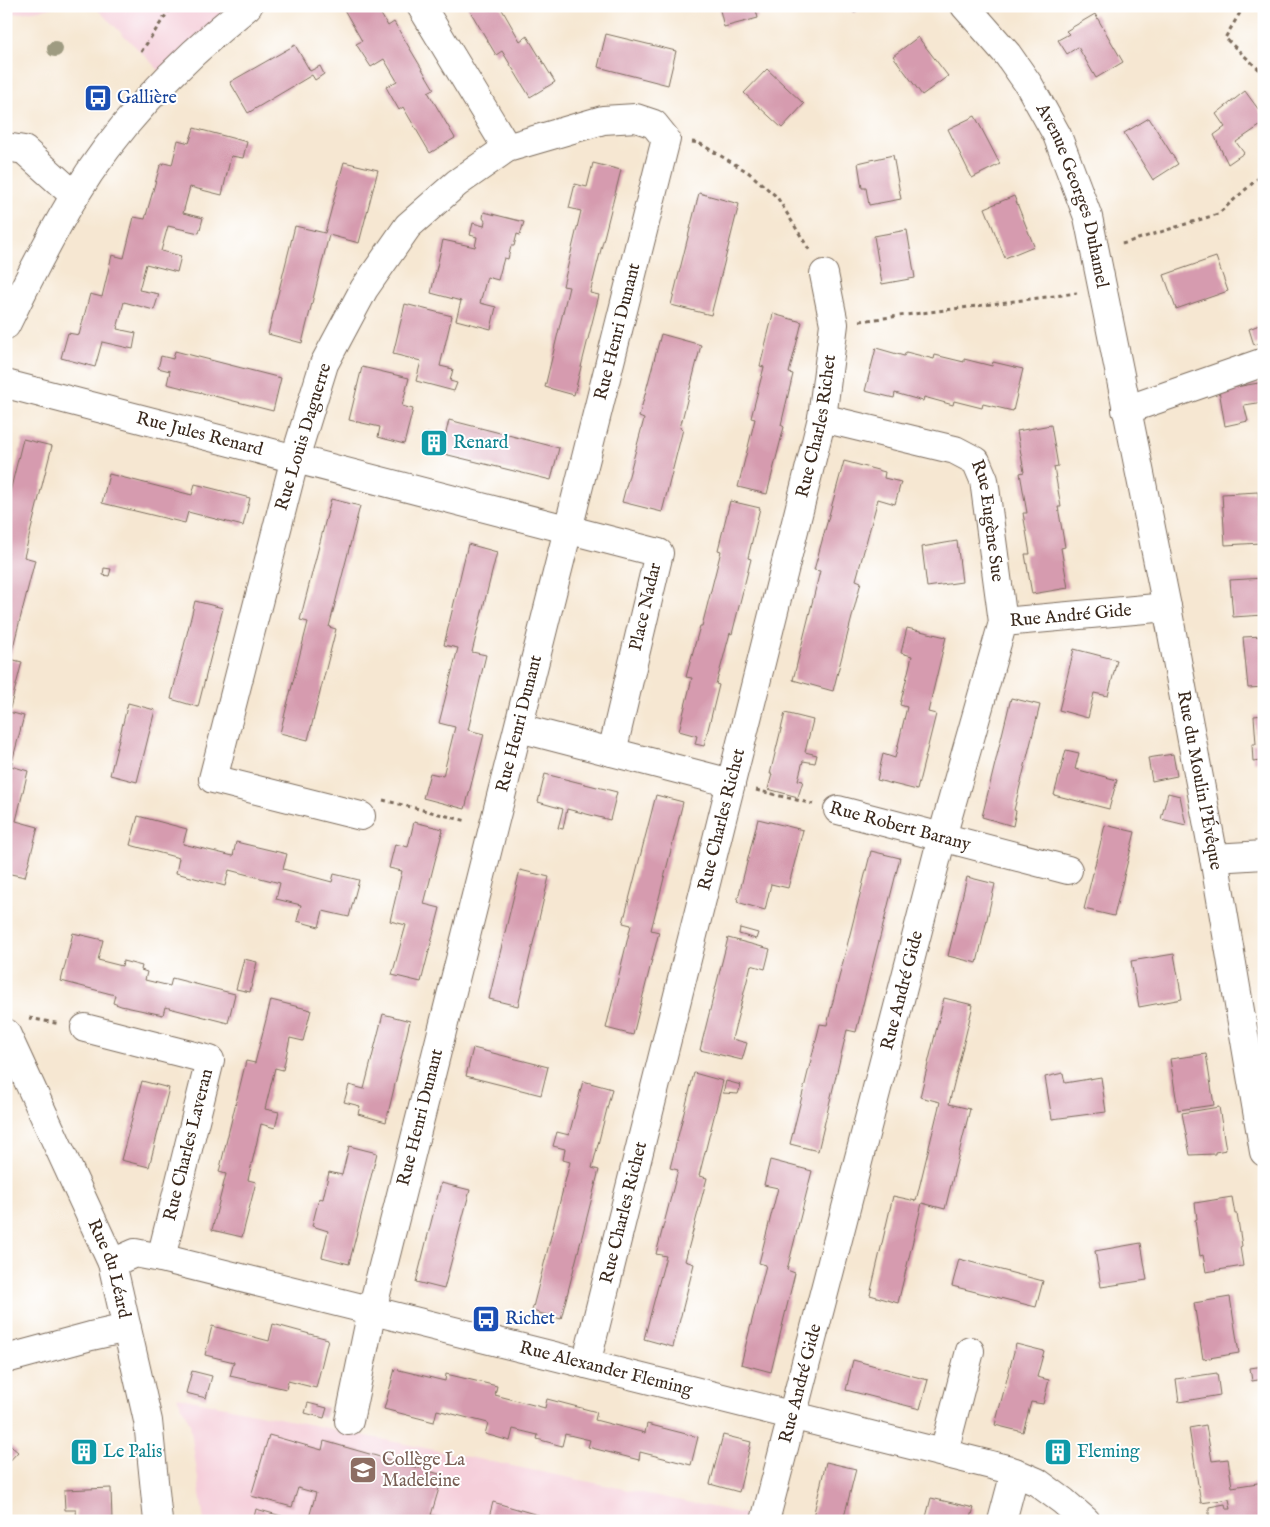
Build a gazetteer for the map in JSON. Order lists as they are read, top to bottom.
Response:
{
  "streets": {
    "street": [
      "Avenue Georges Duhamel",
      "Rue Henri Dunant",
      "Rue Charles Richet",
      "Rue Jules Renard",
      "Rue Louis Daguerre",
      "Rue Eugène Sue",
      "Place Nadar",
      "Rue André Gide",
      "Rue du Moulin l'Évêque",
      "Rue Robert Barany",
      "Rue Charles Laveran",
      "Rue du Léard",
      "Rue Alexander Fleming"
    ]
  },
  "crossings": [
    ["Avenue Georges Duhamel", "Rue du Moulin l'Évêque"],
    ["Rue Henri Dunant", "Rue Jules Renard"],
    ["Rue Henri Dunant", "Rue Louis Daguerre"],
    ["Rue Henri Dunant", "Place Nadar"],
    ["Rue Henri Dunant", "Rue Alexander Fleming"],
    ["Rue Charles Richet", "Rue Eugène Sue"],
    ["Rue Charles Richet", "Rue Robert Barany"],
    ["Rue Charles Richet", "Rue Alexander Fleming"],
    ["Rue Jules Renard", "Rue Louis Daguerre"],
    ["Rue Jules Renard", "Place Nadar"],
    ["Rue Eugène Sue", "Rue André Gide"],
    ["Rue André Gide", "Rue du Moulin l'Évêque"],
    ["Rue André Gide", "Rue Robert Barany"],
    ["Rue André Gide", "Rue Alexander Fleming"],
    ["Rue Charles Laveran", "Rue Alexander Fleming"],
    ["Rue du Léard", "Rue Alexander Fleming"]
  ],
  "places": {
    "bus stop": ["Gallière", "Richet"],
    "building": ["Renard", "Le Palis", "Fleming"],
    "school or university": ["Collège La Madeleine"]
  }
}
